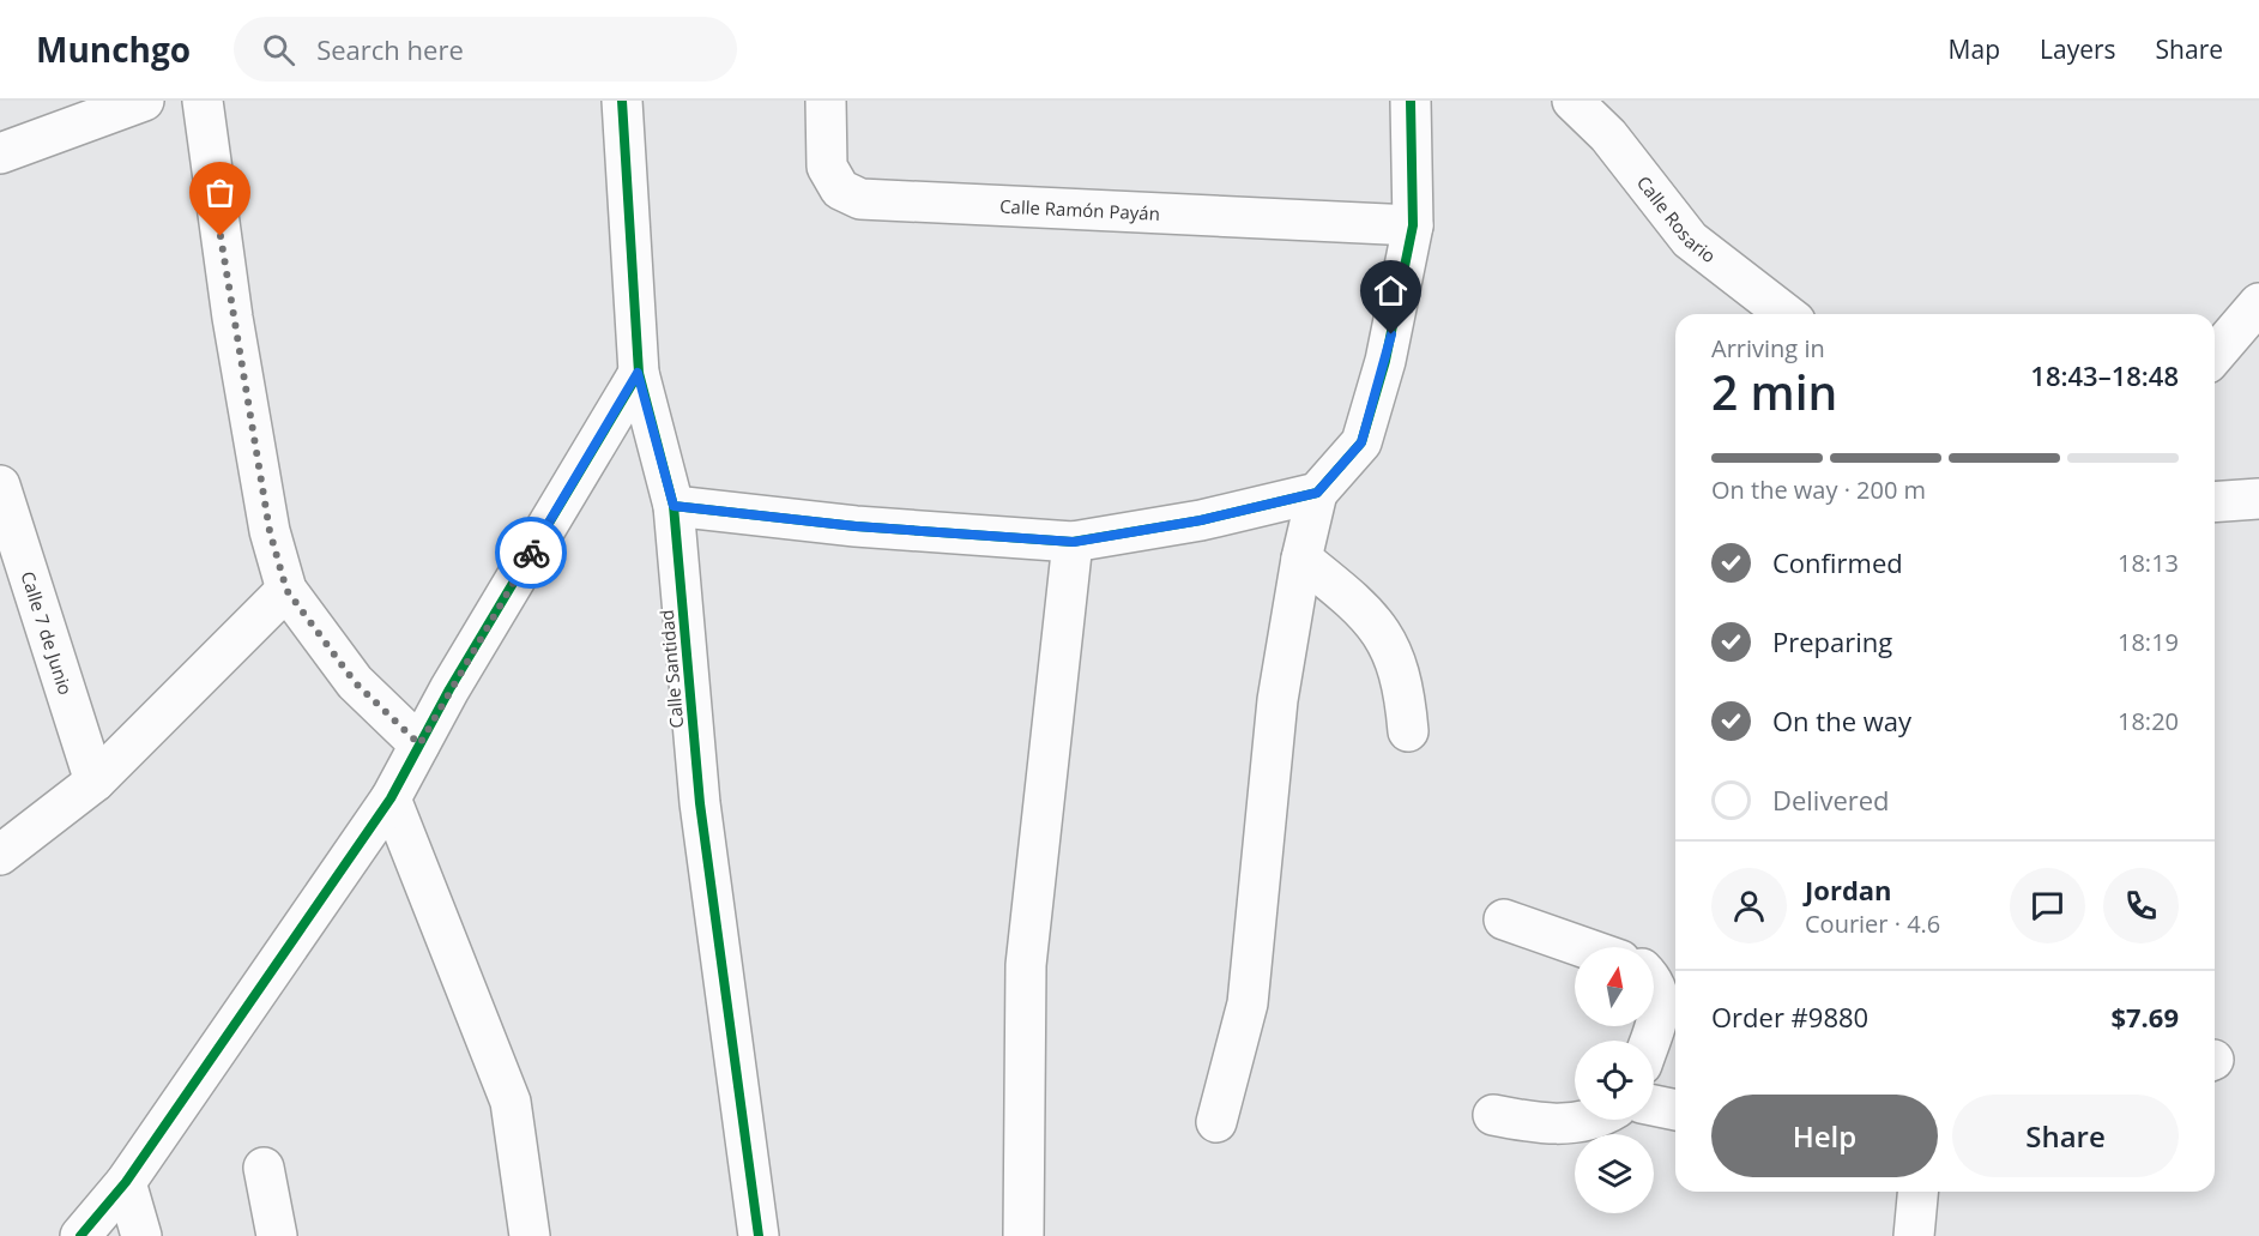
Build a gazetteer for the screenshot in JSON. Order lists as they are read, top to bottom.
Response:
{
  "streets": {
    "street": [
      "Calle Ramón Payán",
      "Calle Rosario",
      "Calle 7 de Junio",
      "Calle Santidad"
    ]
  },
  "north": "top",
  "page": {
    "header": "Munchgo",
    "search": "Search here",
    "nav": ["Map", "Layers", "Share"],
    "heading": ["2 min", "Arriving in", "18:43–18:48"],
    "panel": [
      "Jordan",
      "Courier · 4.6",
      "Order #9880",
      "$7.69"
    ],
    "bar": "On the way · 200 m",
    "list": [
      ["Confirmed", "18:13"],
      ["Preparing", "18:19"],
      ["On the way", "18:20"],
      "Delivered"
    ],
    "buttons": ["Help", "Share"]
  }
}
